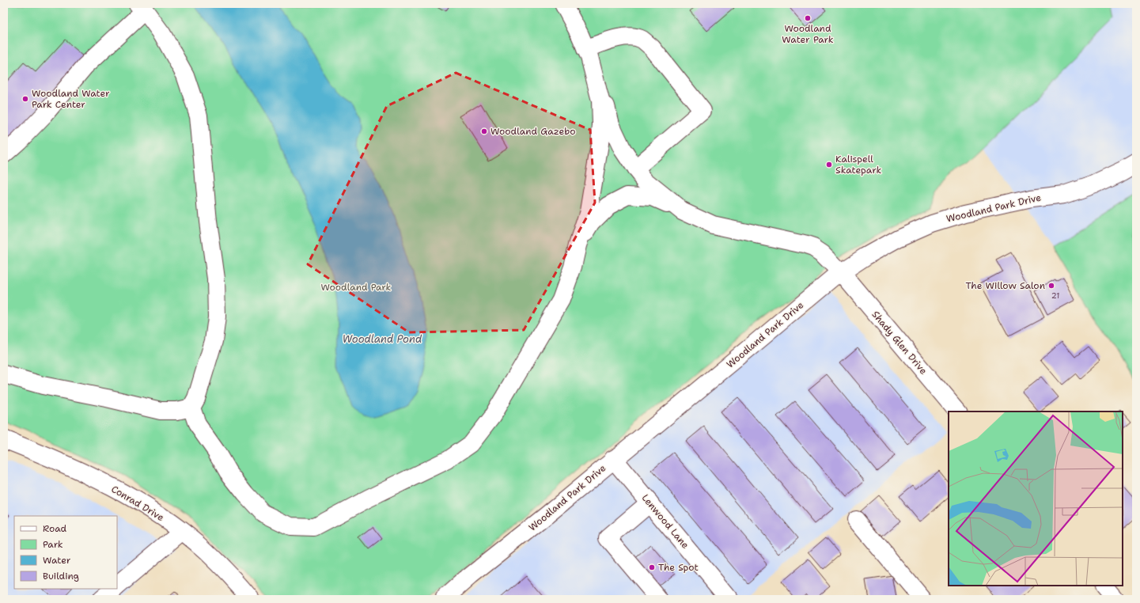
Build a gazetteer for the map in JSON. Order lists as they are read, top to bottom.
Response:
{
  "streets": {
    "street": [
      "Woodland Park Drive",
      "Shady Glen Drive",
      "Conrad Drive",
      "Lenwood Lane"
    ]
  },
  "crossings": [
    ["Woodland Park Drive", "Shady Glen Drive"],
    ["Woodland Park Drive", "Lenwood Lane"]
  ],
  "water": ["Woodland Pond"],
  "parks": ["Woodland Park"],
  "places": [
    "Woodland Water Park",
    "Woodland Water Park Center",
    "Woodland Gazebo",
    "Kalispell Skatepark",
    "The Willow Salon",
    "The Spot"
  ],
  "house_numbers": ["21"],
  "legend": [
    "Road",
    "Park",
    "Water",
    "Building"
  ]
}
